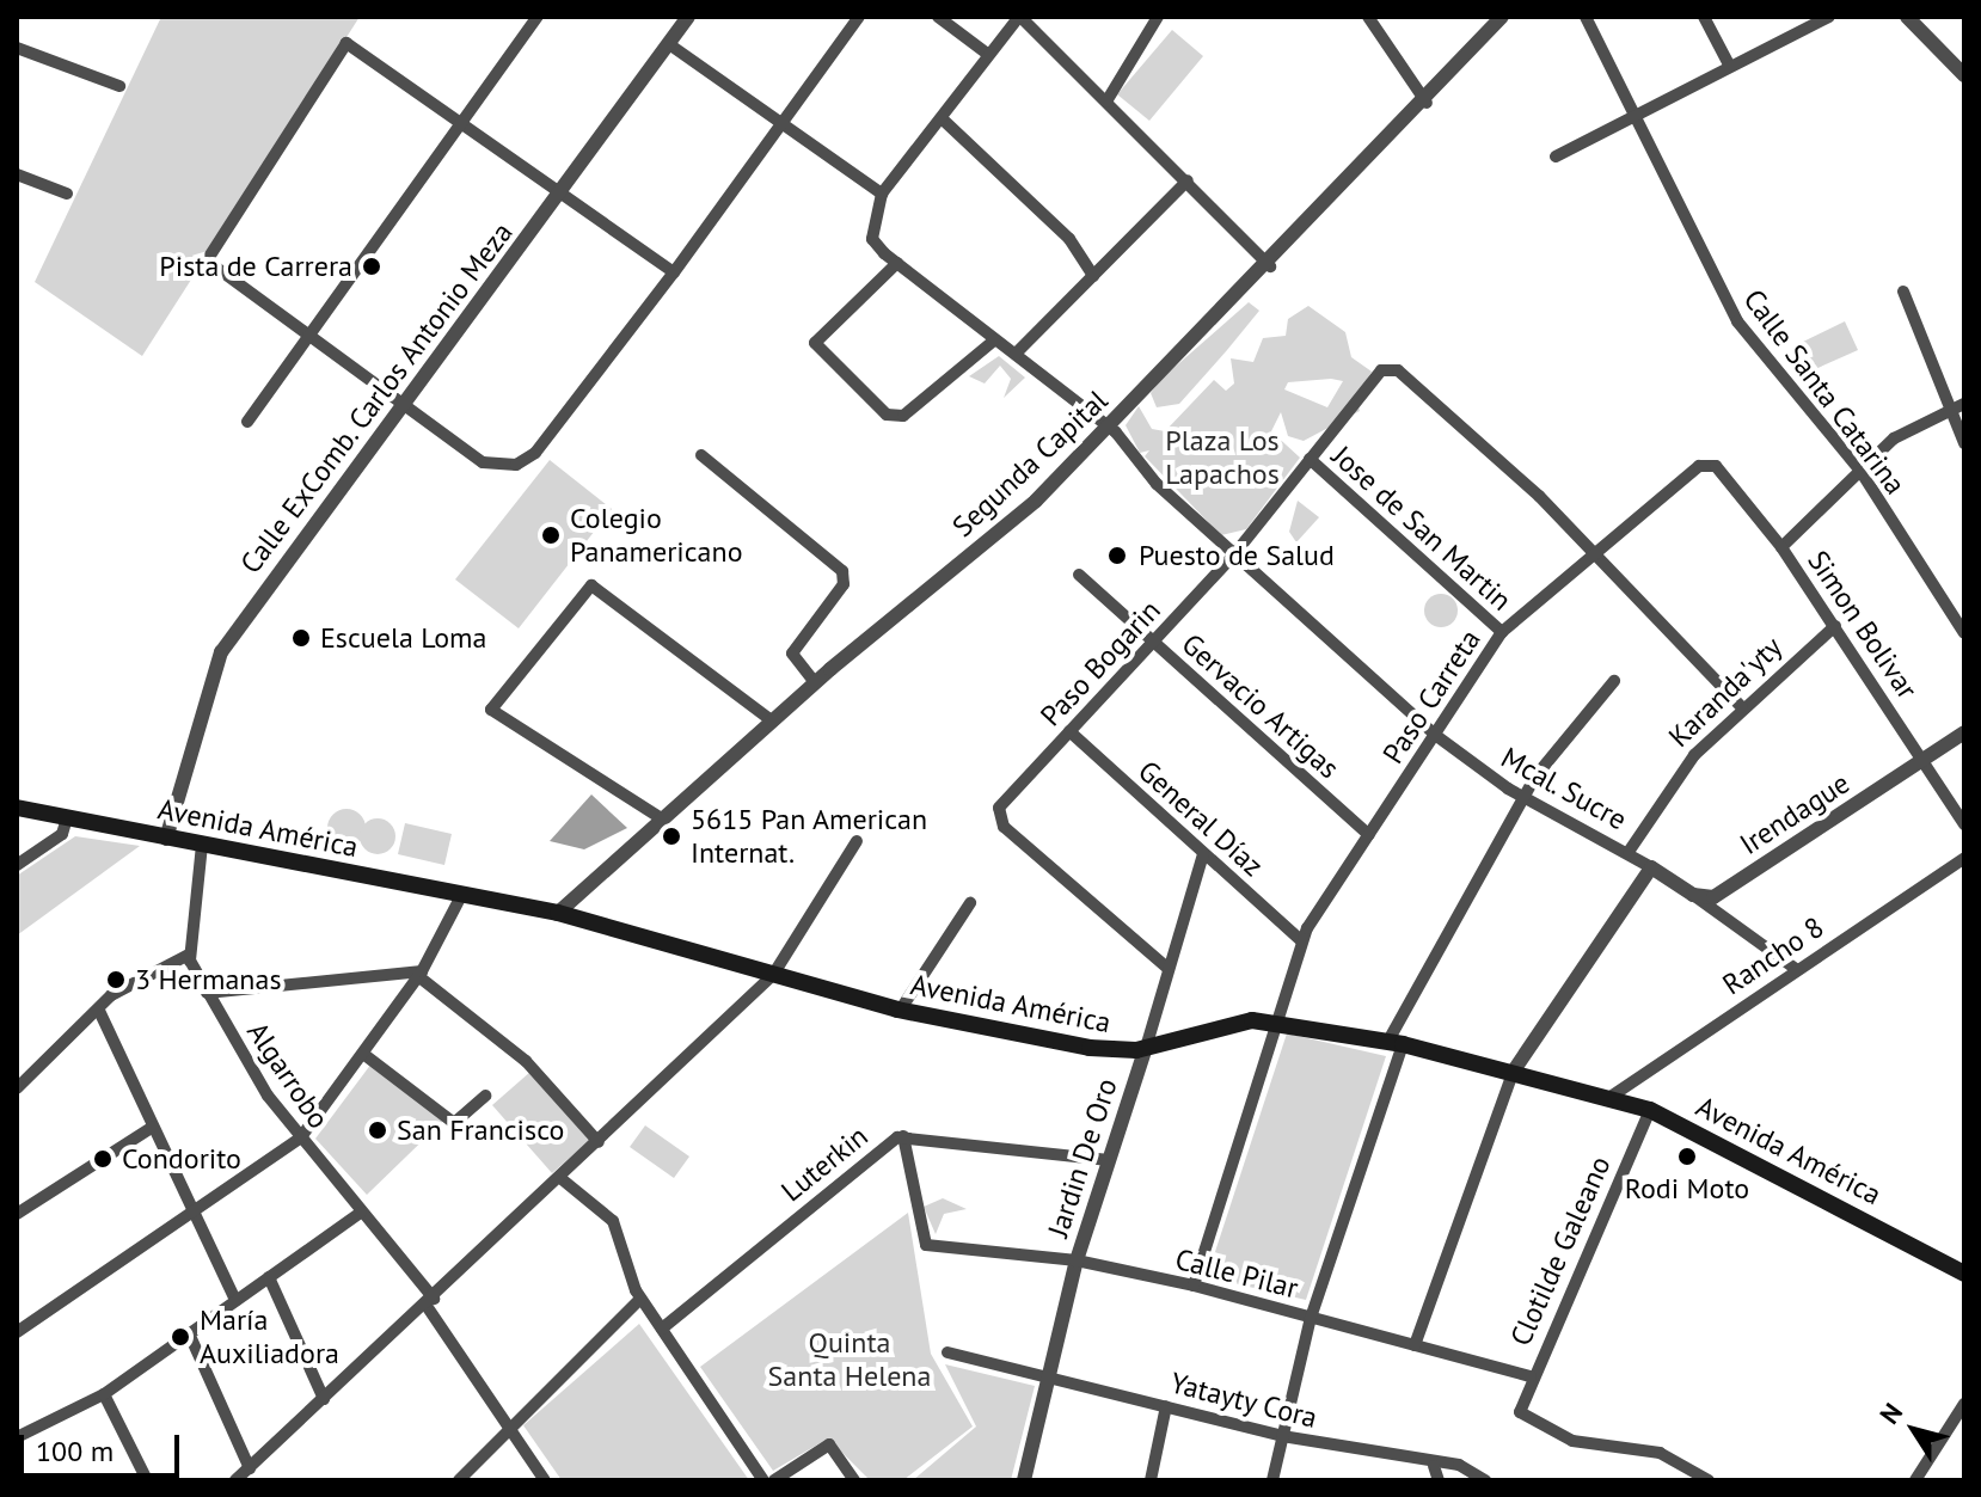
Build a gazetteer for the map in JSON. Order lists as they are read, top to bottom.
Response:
{
  "streets": {
    "main road": ["Avenida América"],
    "street": [
      "Calle Santa Catarina",
      "Calle ExComb. Carlos Antonio Meza",
      "Segunda Capital",
      "Jose de San Martin",
      "Simon Bolivar",
      "Paso Bogarin",
      "Karanda'yty",
      "Paso Carreta",
      "Gervacio Artigas",
      "Mcal. Sucre",
      "Irendague",
      "General Díaz",
      "Rancho 8",
      "Algarrobo",
      "Jardin De Oro",
      "Luterkin",
      "Clotilde Galeano",
      "Calle Pilar",
      "Yatayty Cora"
    ]
  },
  "crossings": [
    ["Calle ExComb. Carlos Antonio Meza", "Avenida América"],
    ["Segunda Capital", "Mcal. Sucre"],
    ["Segunda Capital", "Avenida América"],
    ["Jose de San Martin", "Paso Bogarin"],
    ["Jose de San Martin", "Paso Carreta"],
    ["Simon Bolivar", "Karanda'yty"],
    ["Simon Bolivar", "Paso Carreta"],
    ["Simon Bolivar", "Irendague"],
    ["Paso Bogarin", "Paso Carreta"],
    ["Paso Bogarin", "Gervacio Artigas"],
    ["Paso Bogarin", "Mcal. Sucre"],
    ["Paso Bogarin", "General Díaz"],
    ["Paso Bogarin", "Jardin De Oro"],
    ["Karanda'yty", "Mcal. Sucre"],
    ["Paso Carreta", "Gervacio Artigas"],
    ["Paso Carreta", "Mcal. Sucre"],
    ["Paso Carreta", "General Díaz"],
    ["Paso Carreta", "Avenida América"],
    ["Paso Carreta", "Calle Pilar"],
    ["General Díaz", "Jardin De Oro"],
    ["Avenida América", "Rancho 8"],
    ["Avenida América", "Jardin De Oro"],
    ["Avenida América", "Clotilde Galeano"],
    ["Jardin De Oro", "Luterkin"],
    ["Jardin De Oro", "Calle Pilar"],
    ["Jardin De Oro", "Yatayty Cora"],
    ["Luterkin", "Calle Pilar"],
    ["Clotilde Galeano", "Calle Pilar"]
  ],
  "parks": ["Plaza Los Lapachos", "Quinta Santa Helena"],
  "places": [
    "Pista de Carrera",
    "Colegio Panamericano",
    "Puesto de Salud",
    "Escuela Loma",
    "5615 Pan American Internat.",
    "3 Hermanas",
    "San Francisco",
    "Rodi Moto",
    "Condorito",
    "María Auxiliadora"
  ],
  "scale_bar": "100 m",
  "north": "top left"
}
